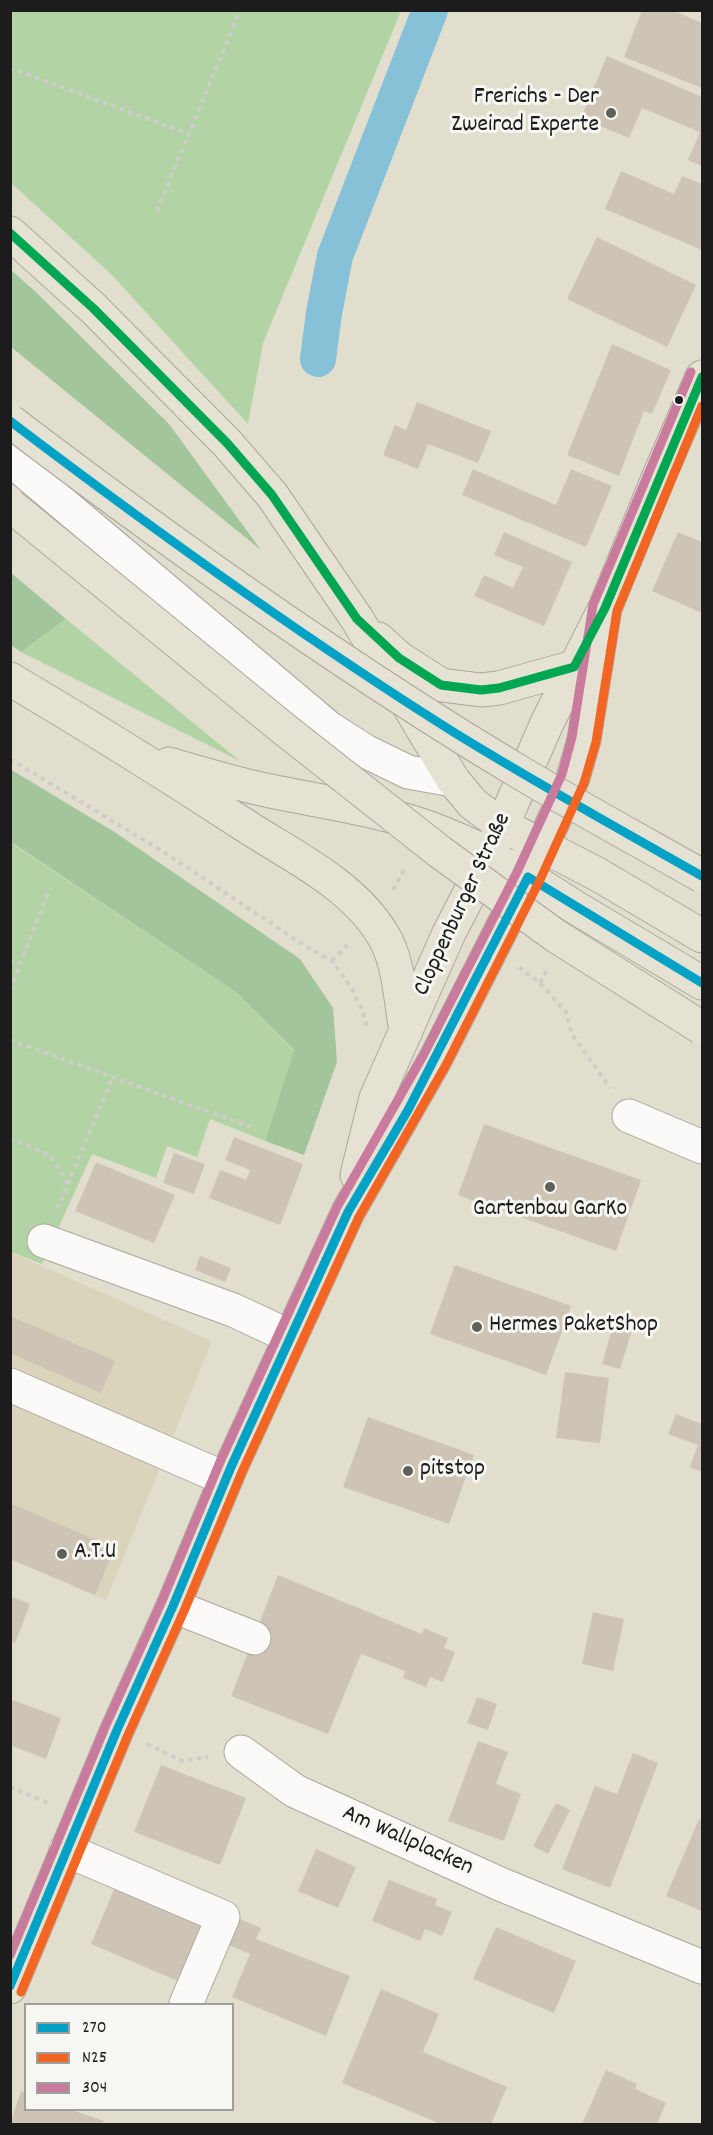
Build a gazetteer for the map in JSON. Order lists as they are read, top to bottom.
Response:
{
  "streets": {
    "main road": ["Cloppenburger Straße"],
    "street": ["Am Wallplacken"]
  },
  "places": [
    "Frerichs - Der Zweirad Experte",
    "Gartenbau GarKo",
    "Hermes PaketShop",
    "pitstop",
    "A.T.U"
  ],
  "lines": ["transit line 304", "transit line N25", "transit line 270"],
  "legend": ["270", "N25", "304"]
}
